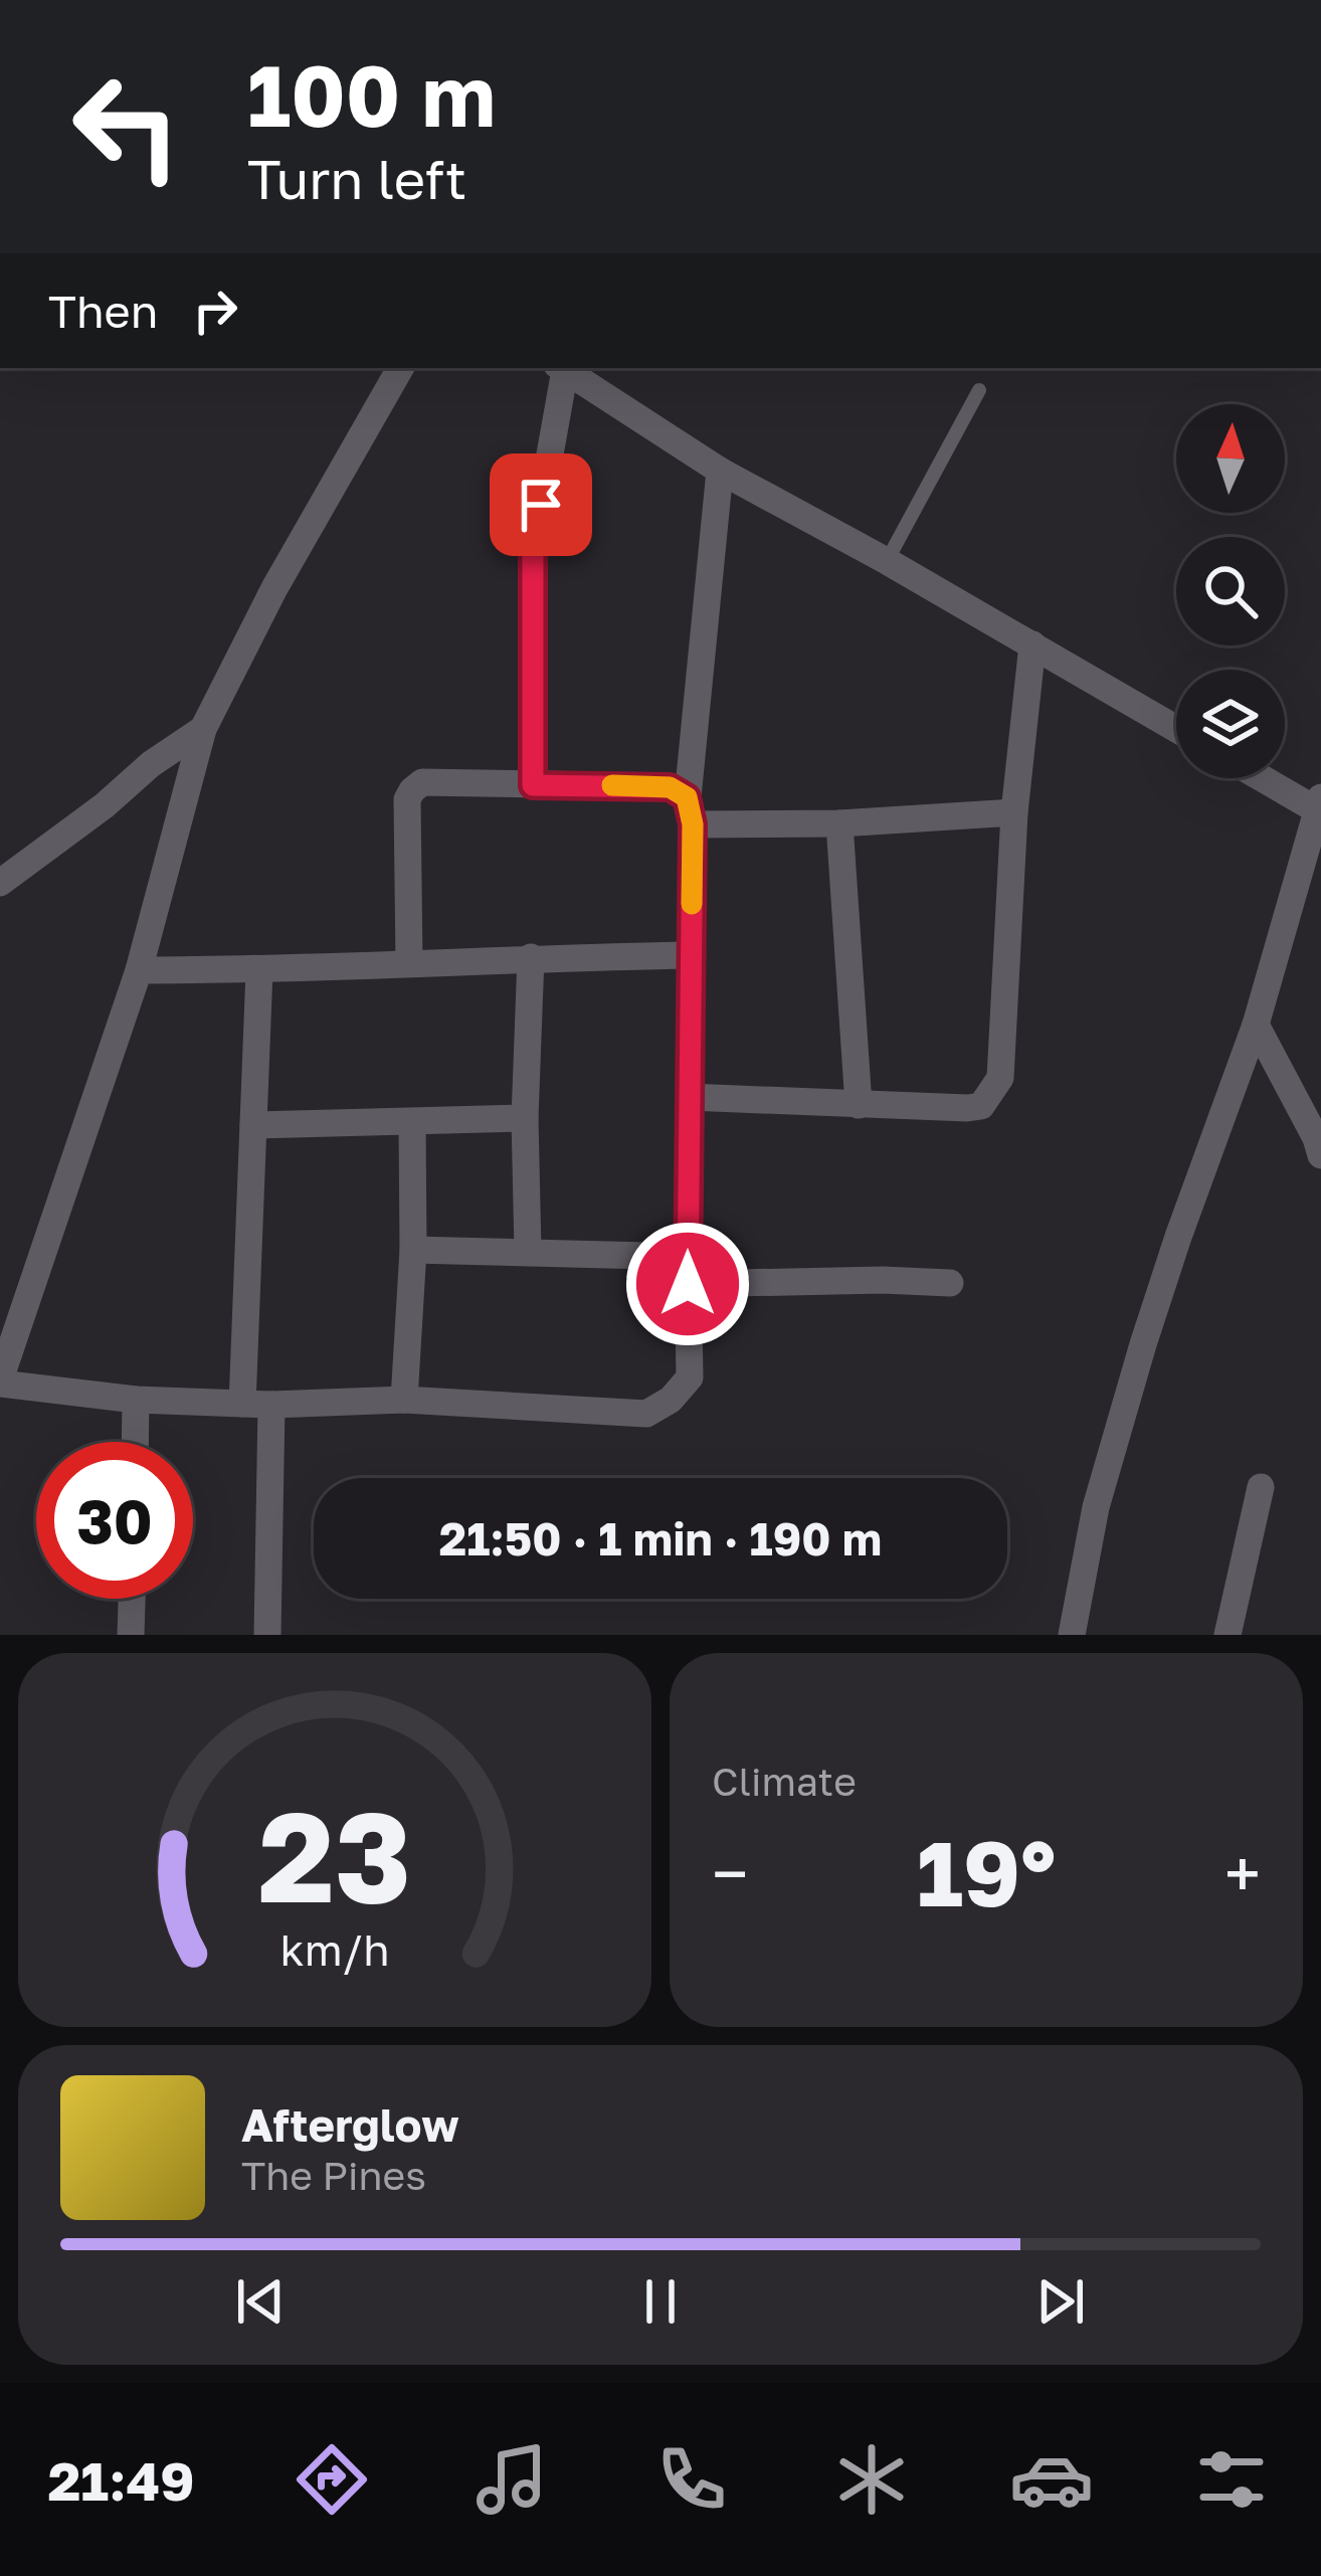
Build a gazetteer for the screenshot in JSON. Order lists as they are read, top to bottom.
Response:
{
  "north": "top",
  "page": {
    "turn": ["100 m", "Turn left"],
    "then": "Then",
    "limit": "30",
    "trip": "21:50 · 1 min · 190 m",
    "tile": "Climate",
    "heat": ["−", "19°", "+"],
    "song": ["Afterglow", "The Pines"],
    "tabs": "21:49",
    "gauge": ["23", "km/h"]
  }
}
